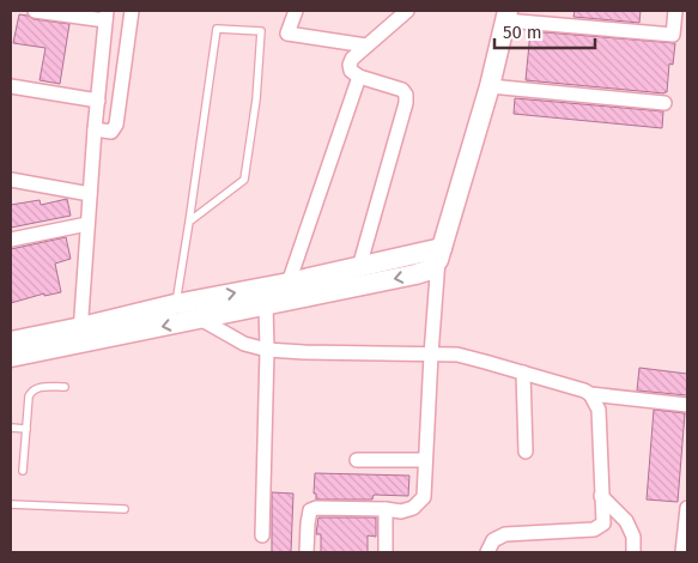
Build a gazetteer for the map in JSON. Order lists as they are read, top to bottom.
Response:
{
  "scale_bar": "50 m"
}
